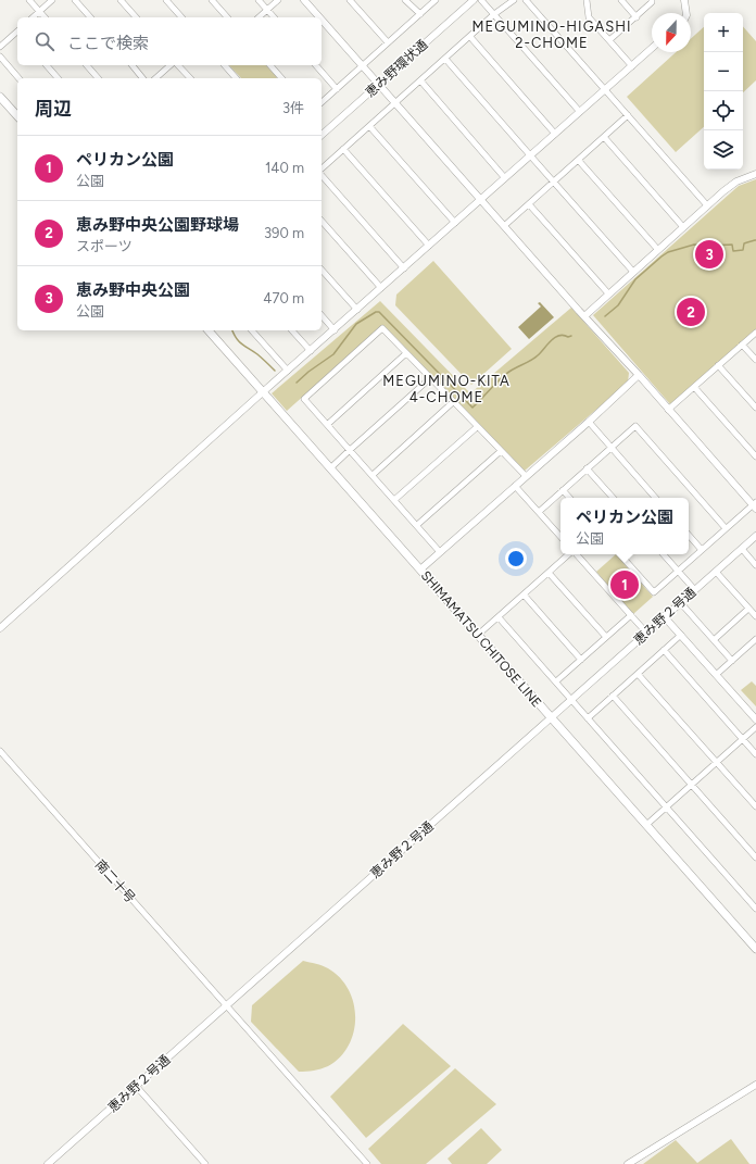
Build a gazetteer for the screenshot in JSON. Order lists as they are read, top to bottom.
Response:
{
  "streets": {
    "main road": ["SHIMAMATSU CHITOSE LINE"],
    "street": ["恵み野環状通", "恵み野２号通", "南二十号"]
  },
  "crossings": [
    ["恵み野２号通", "SHIMAMATSU CHITOSE LINE"],
    ["恵み野２号通", "南二十号"]
  ],
  "districts": ["MEGUMINO-HIGASHI 2-CHOME", "MEGUMINO-KITA 4-CHOME"],
  "north": "bottom",
  "page": {
    "map_buttons": ["+", "−"],
    "search": "ここで検索",
    "heading": ["周辺", "3件"],
    "list": [
      {
        "mark": "1",
        "name": "ペリカン公園",
        "note": "公園",
        "value": "140 m"
      },
      {
        "mark": "2",
        "name": "恵み野中央公園野球場",
        "note": "スポーツ",
        "value": "390 m"
      },
      {
        "mark": "3",
        "name": "恵み野中央公園",
        "note": "公園",
        "value": "470 m"
      }
    ],
    "pins": ["3", "2", "1"],
    "popup": ["ペリカン公園", "公園"]
  }
}
